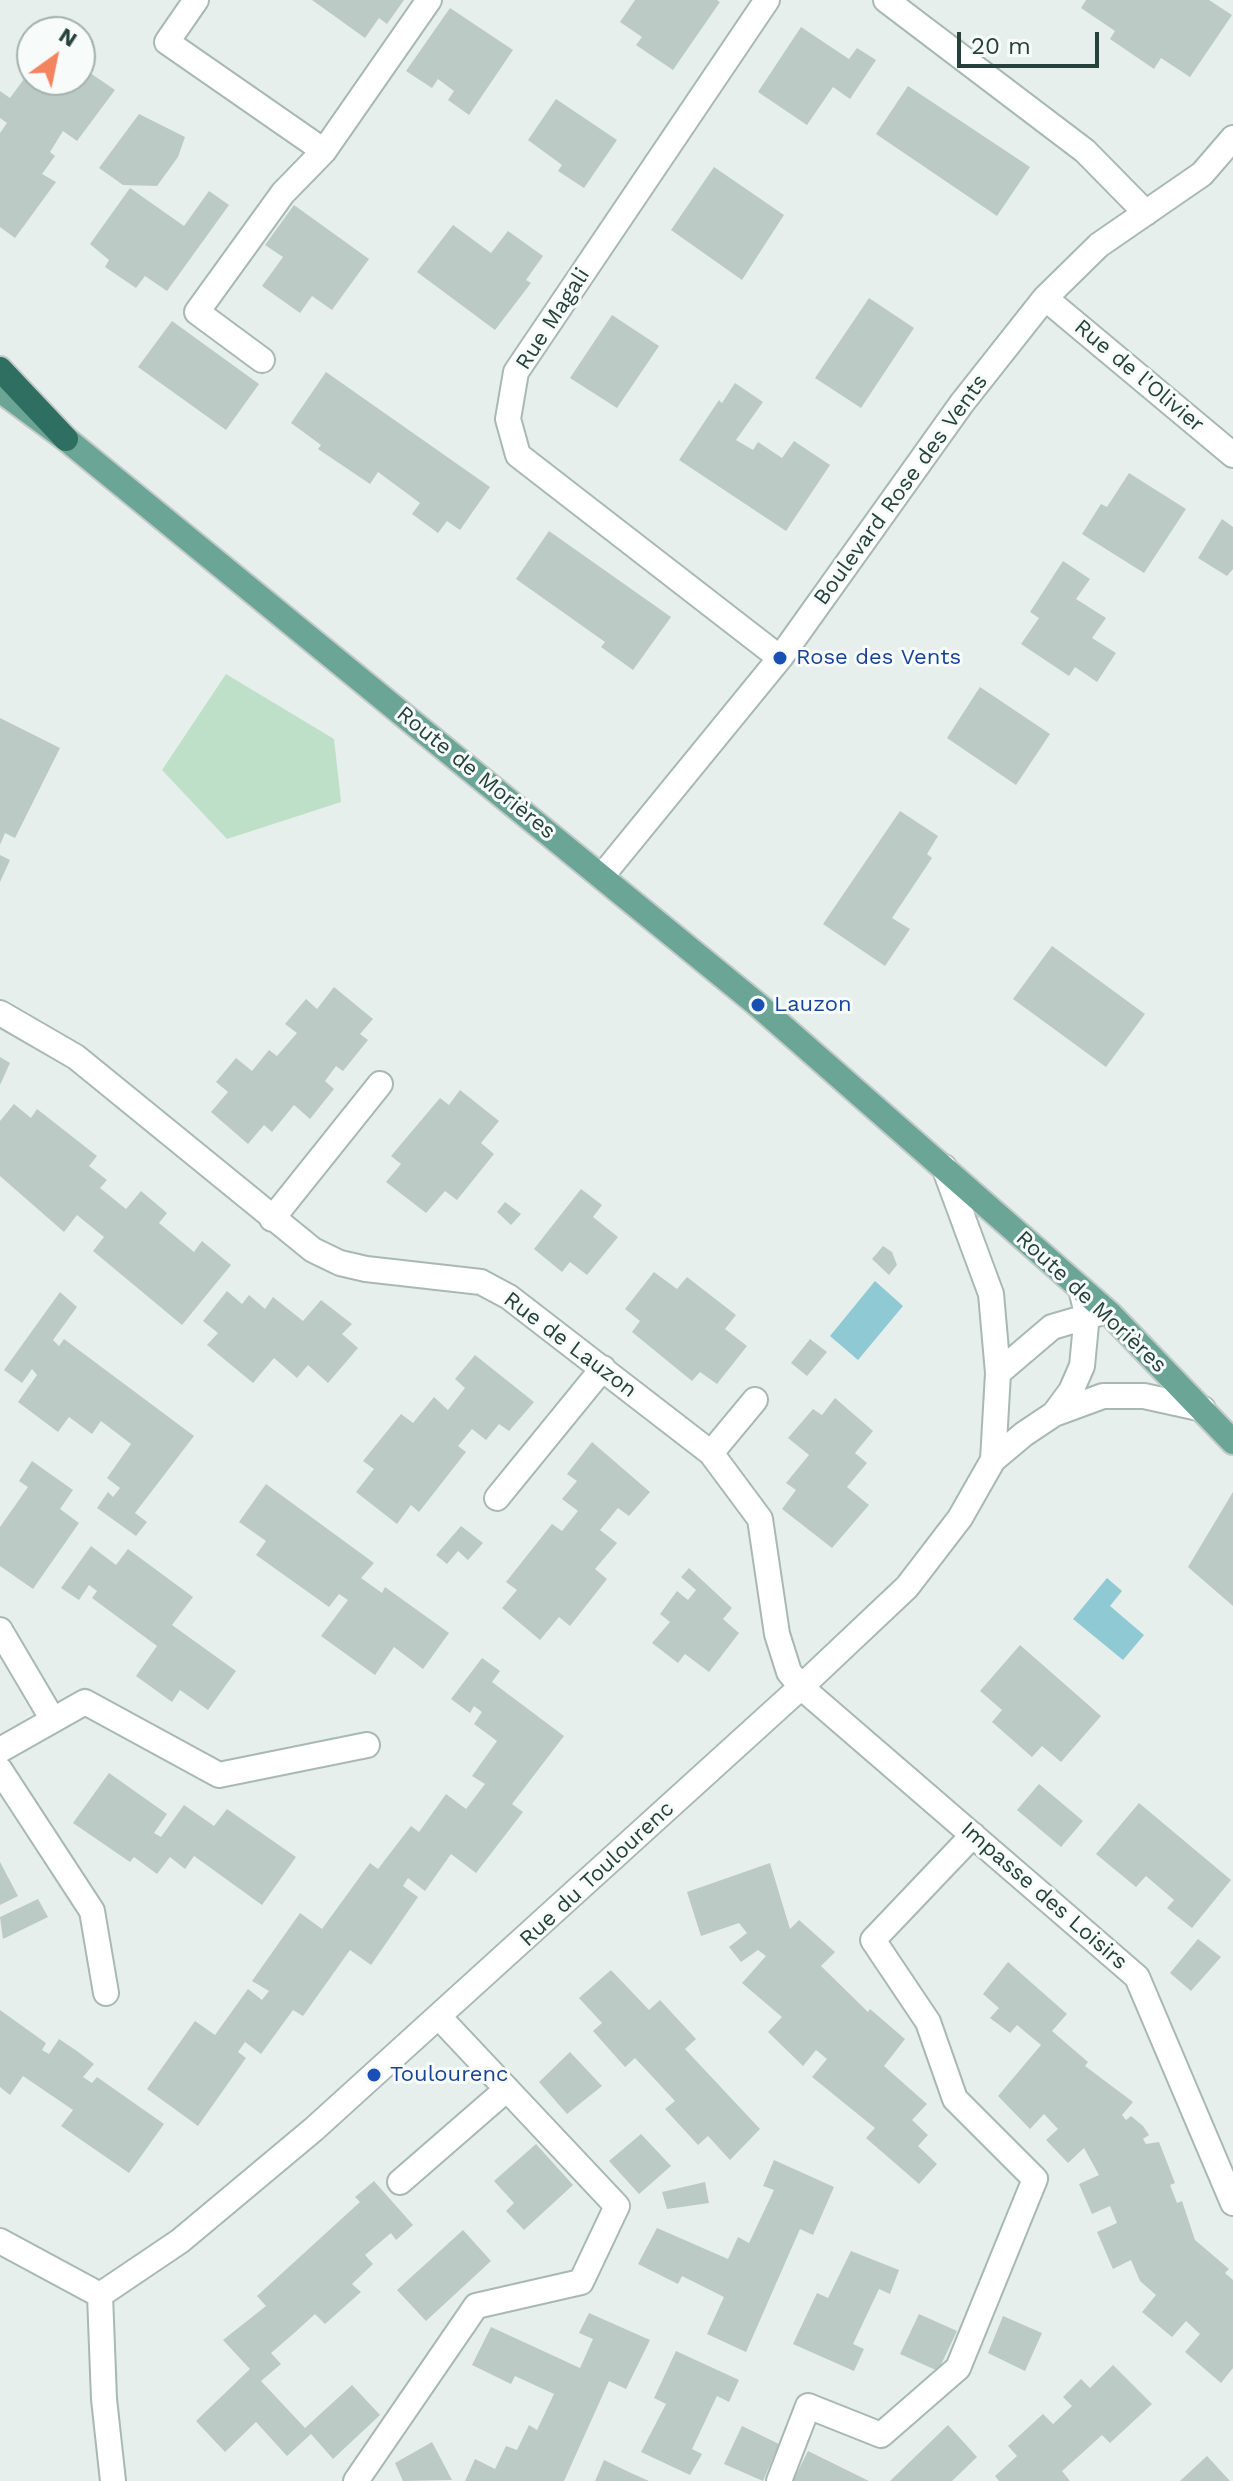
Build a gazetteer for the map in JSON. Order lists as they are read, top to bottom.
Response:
{
  "streets": {
    "main road": ["Route de Morières"],
    "street": [
      "Rue Magali",
      "Rue de l'Olivier",
      "Boulevard Rose des Vents",
      "Rue de Lauzon",
      "Rue du Toulourenc",
      "Impasse des Loisirs"
    ]
  },
  "crossings": [
    ["Rue Magali", "Boulevard Rose des Vents"],
    ["Rue de l'Olivier", "Boulevard Rose des Vents"],
    ["Boulevard Rose des Vents", "Route de Morières"],
    ["Route de Morières", "Rue du Toulourenc"],
    ["Rue de Lauzon", "Rue du Toulourenc"],
    ["Rue de Lauzon", "Impasse des Loisirs"],
    ["Rue du Toulourenc", "Impasse des Loisirs"]
  ],
  "places": ["Rose des Vents", "Lauzon", "Toulourenc"],
  "scale_bar": "20 m",
  "north": "top right"
}
